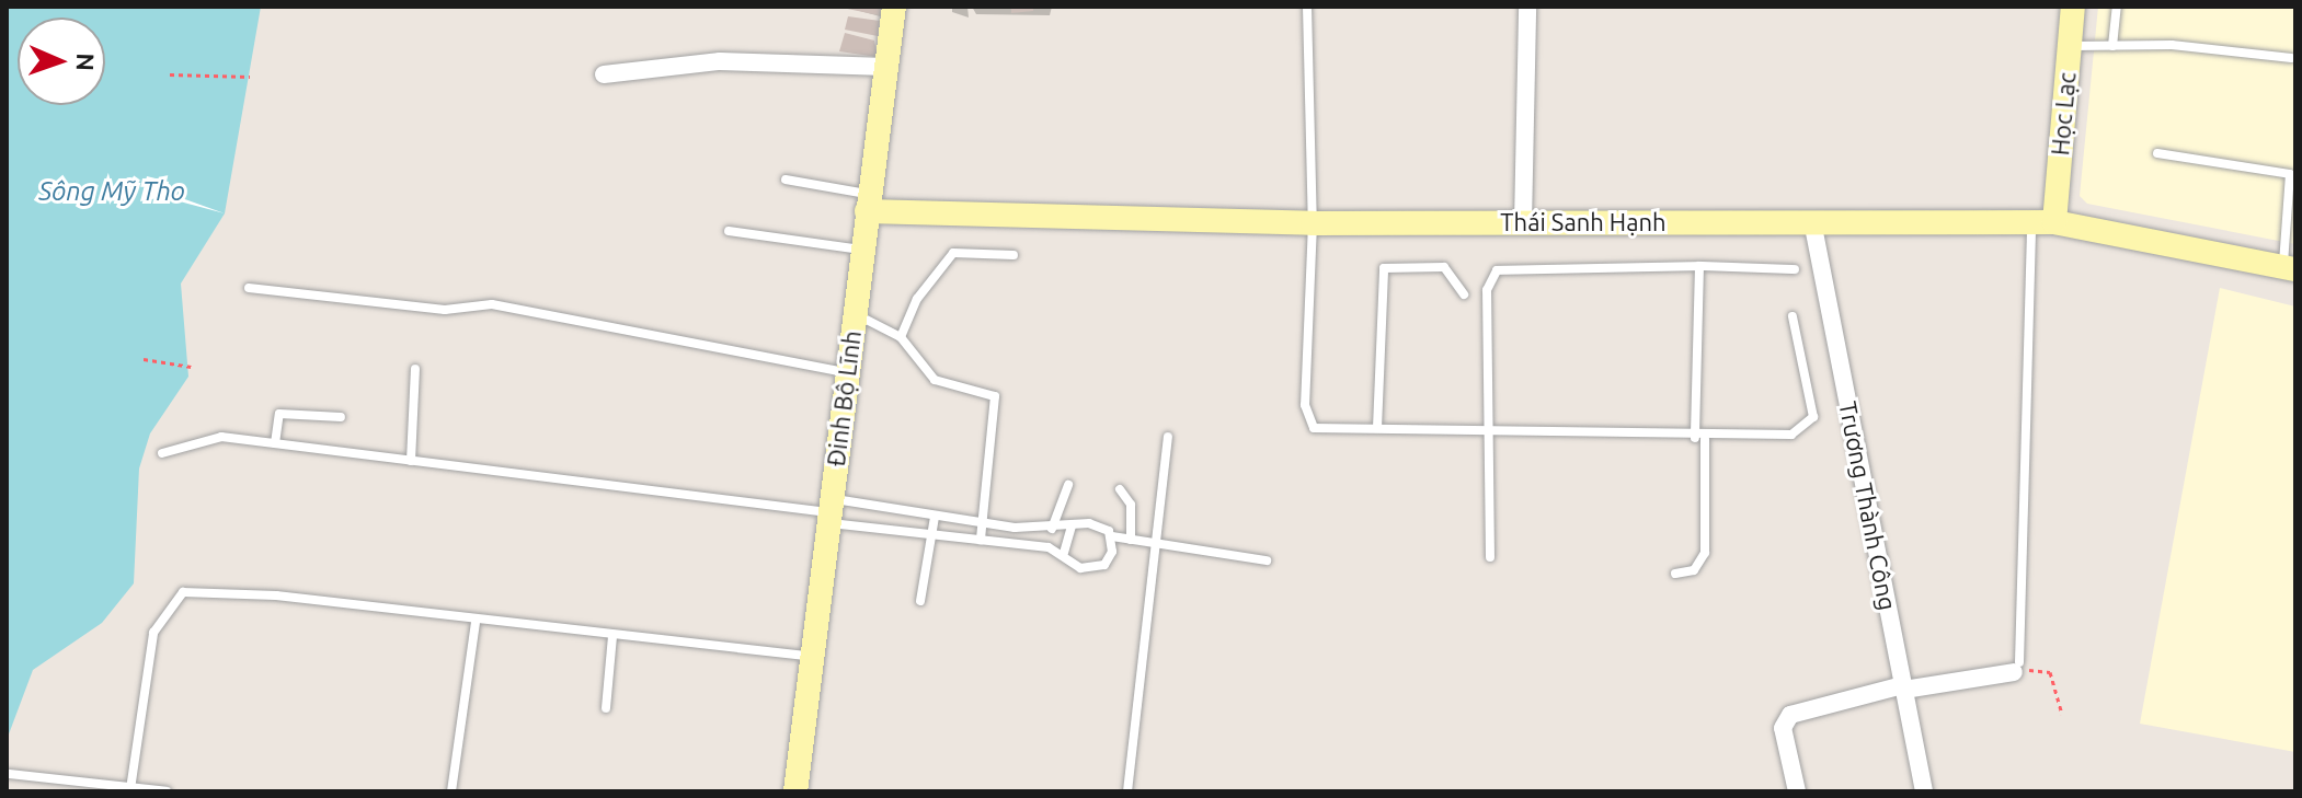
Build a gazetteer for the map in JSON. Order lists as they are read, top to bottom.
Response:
{
  "streets": {
    "street": [
      "Học Lạc",
      "Thái Sanh Hạnh",
      "Đinh Bộ Lĩnh",
      "Trương Thành Công"
    ]
  },
  "crossings": [
    ["Học Lạc", "Thái Sanh Hạnh"],
    ["Thái Sanh Hạnh", "Đinh Bộ Lĩnh"],
    ["Thái Sanh Hạnh", "Trương Thành Công"]
  ],
  "water": ["Sông Mỹ Tho"],
  "north": "right"
}
